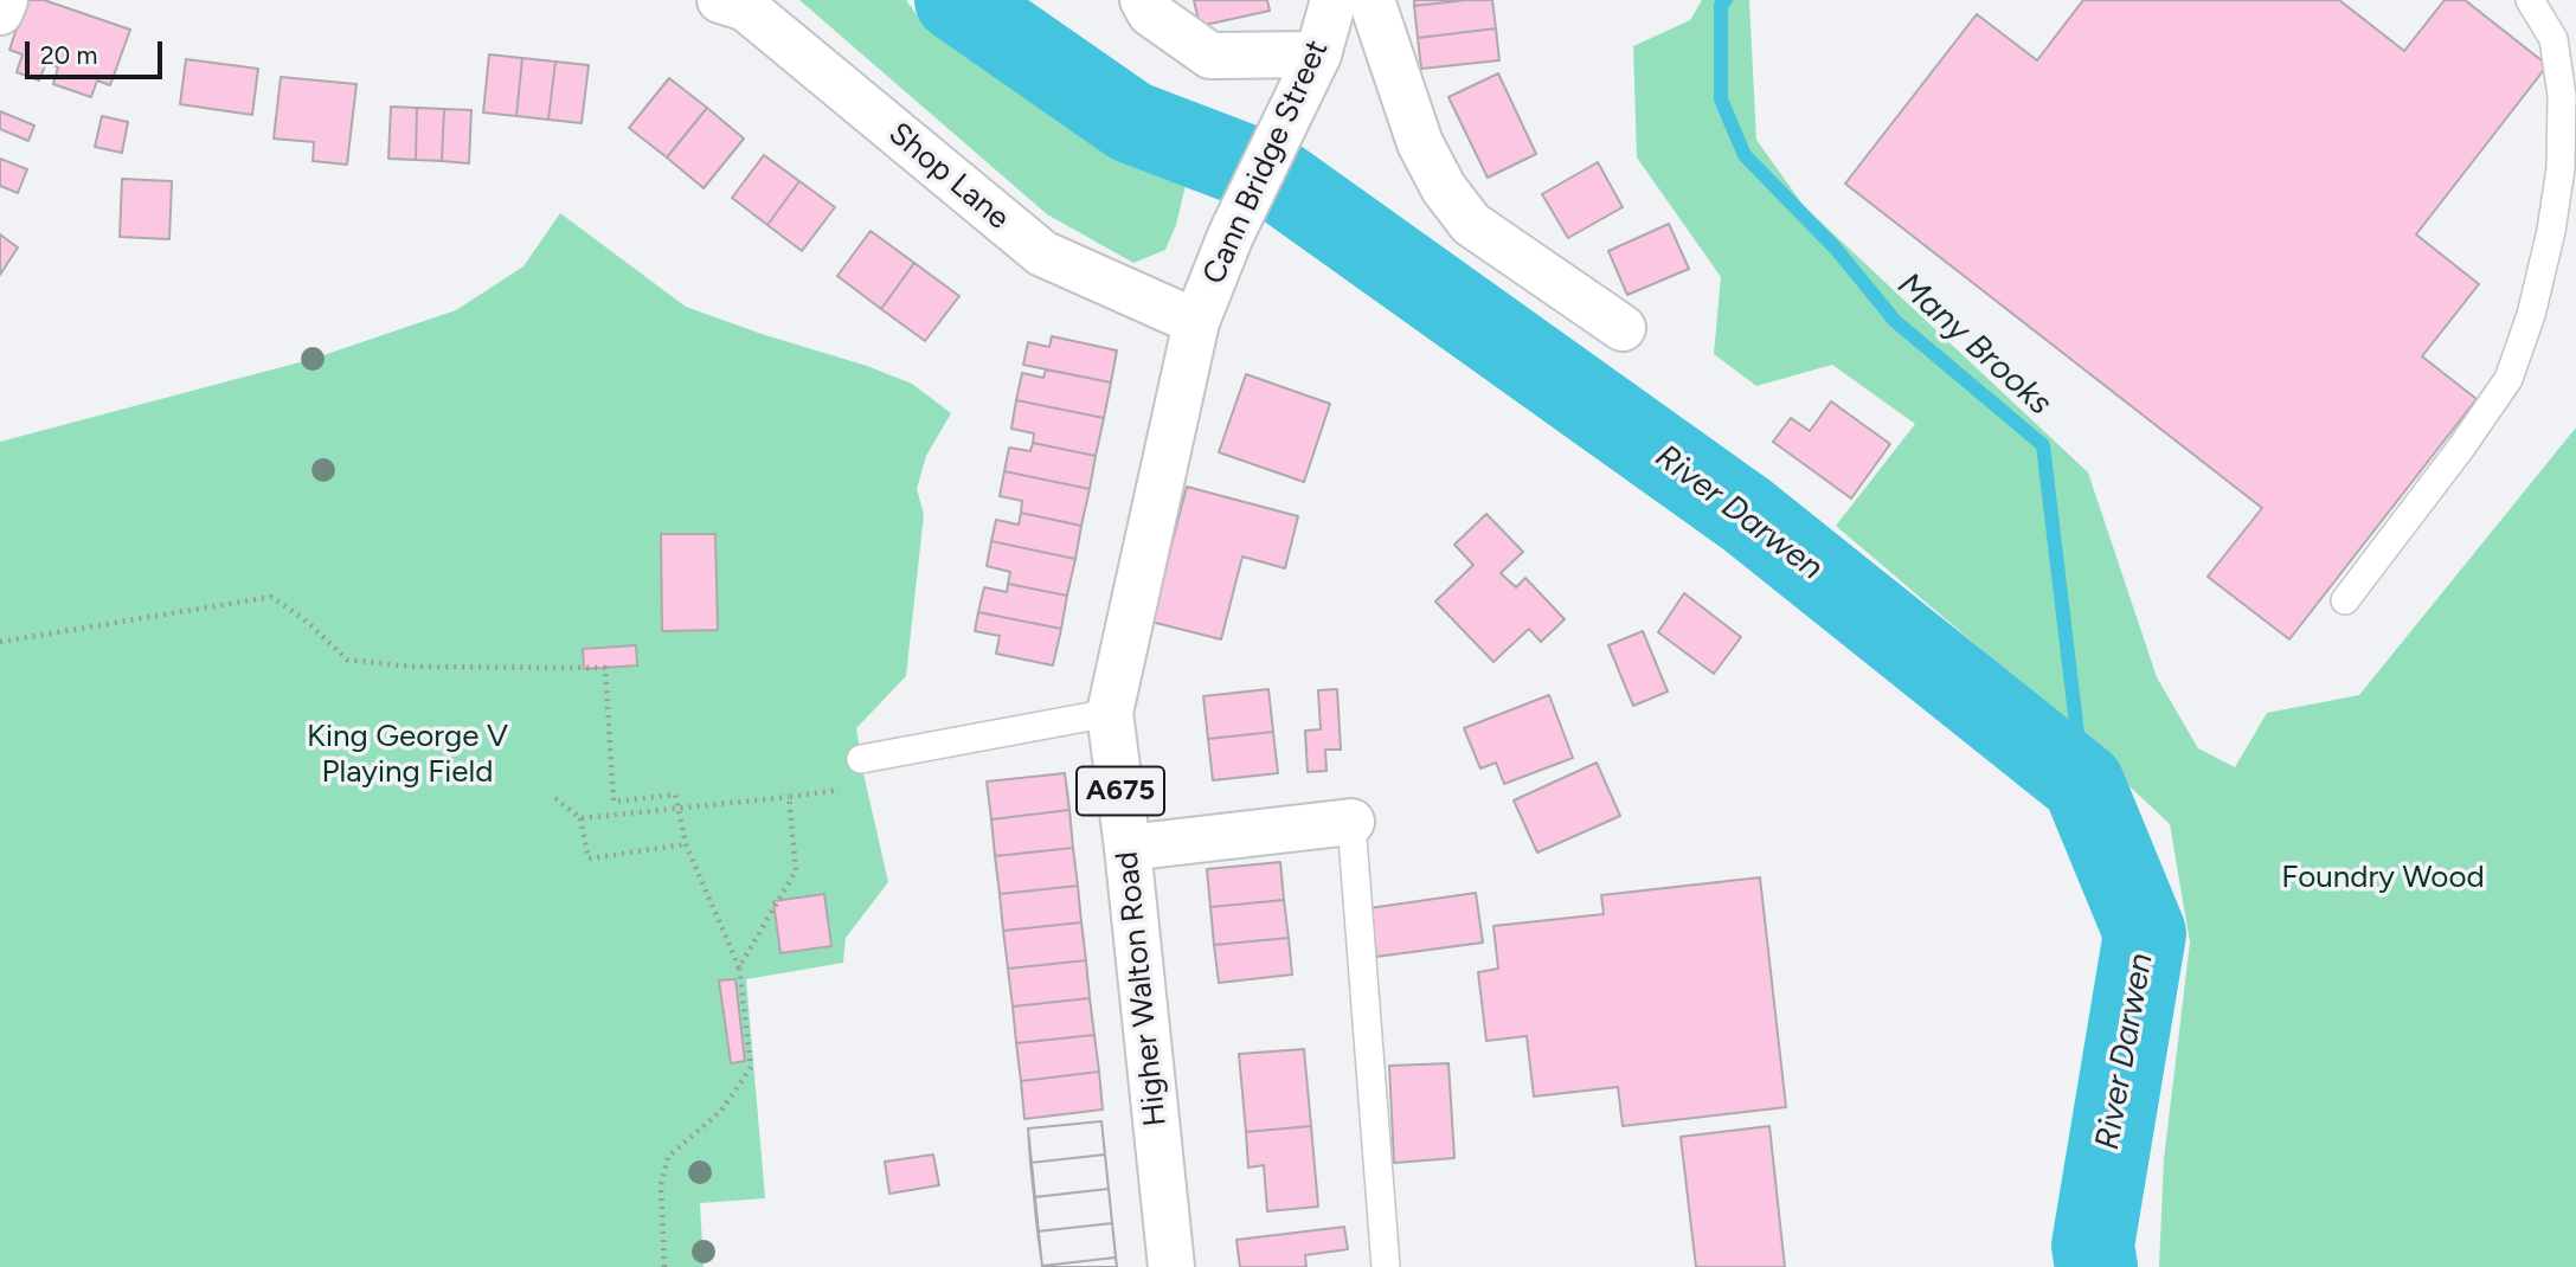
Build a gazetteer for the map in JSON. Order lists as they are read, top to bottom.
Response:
{
  "streets": {
    "street": [
      "Cann Bridge Street",
      "Shop Lane",
      "A675",
      "Higher Walton Road"
    ]
  },
  "crossings": [
    ["Cann Bridge Street", "Shop Lane"],
    ["Cann Bridge Street", "Higher Walton Road"],
    ["Shop Lane", "Higher Walton Road"]
  ],
  "water": ["Many Brooks", "River Darwen"],
  "parks": ["King George V Playing Field", "Foundry Wood"],
  "scale_bar": "20 m"
}
